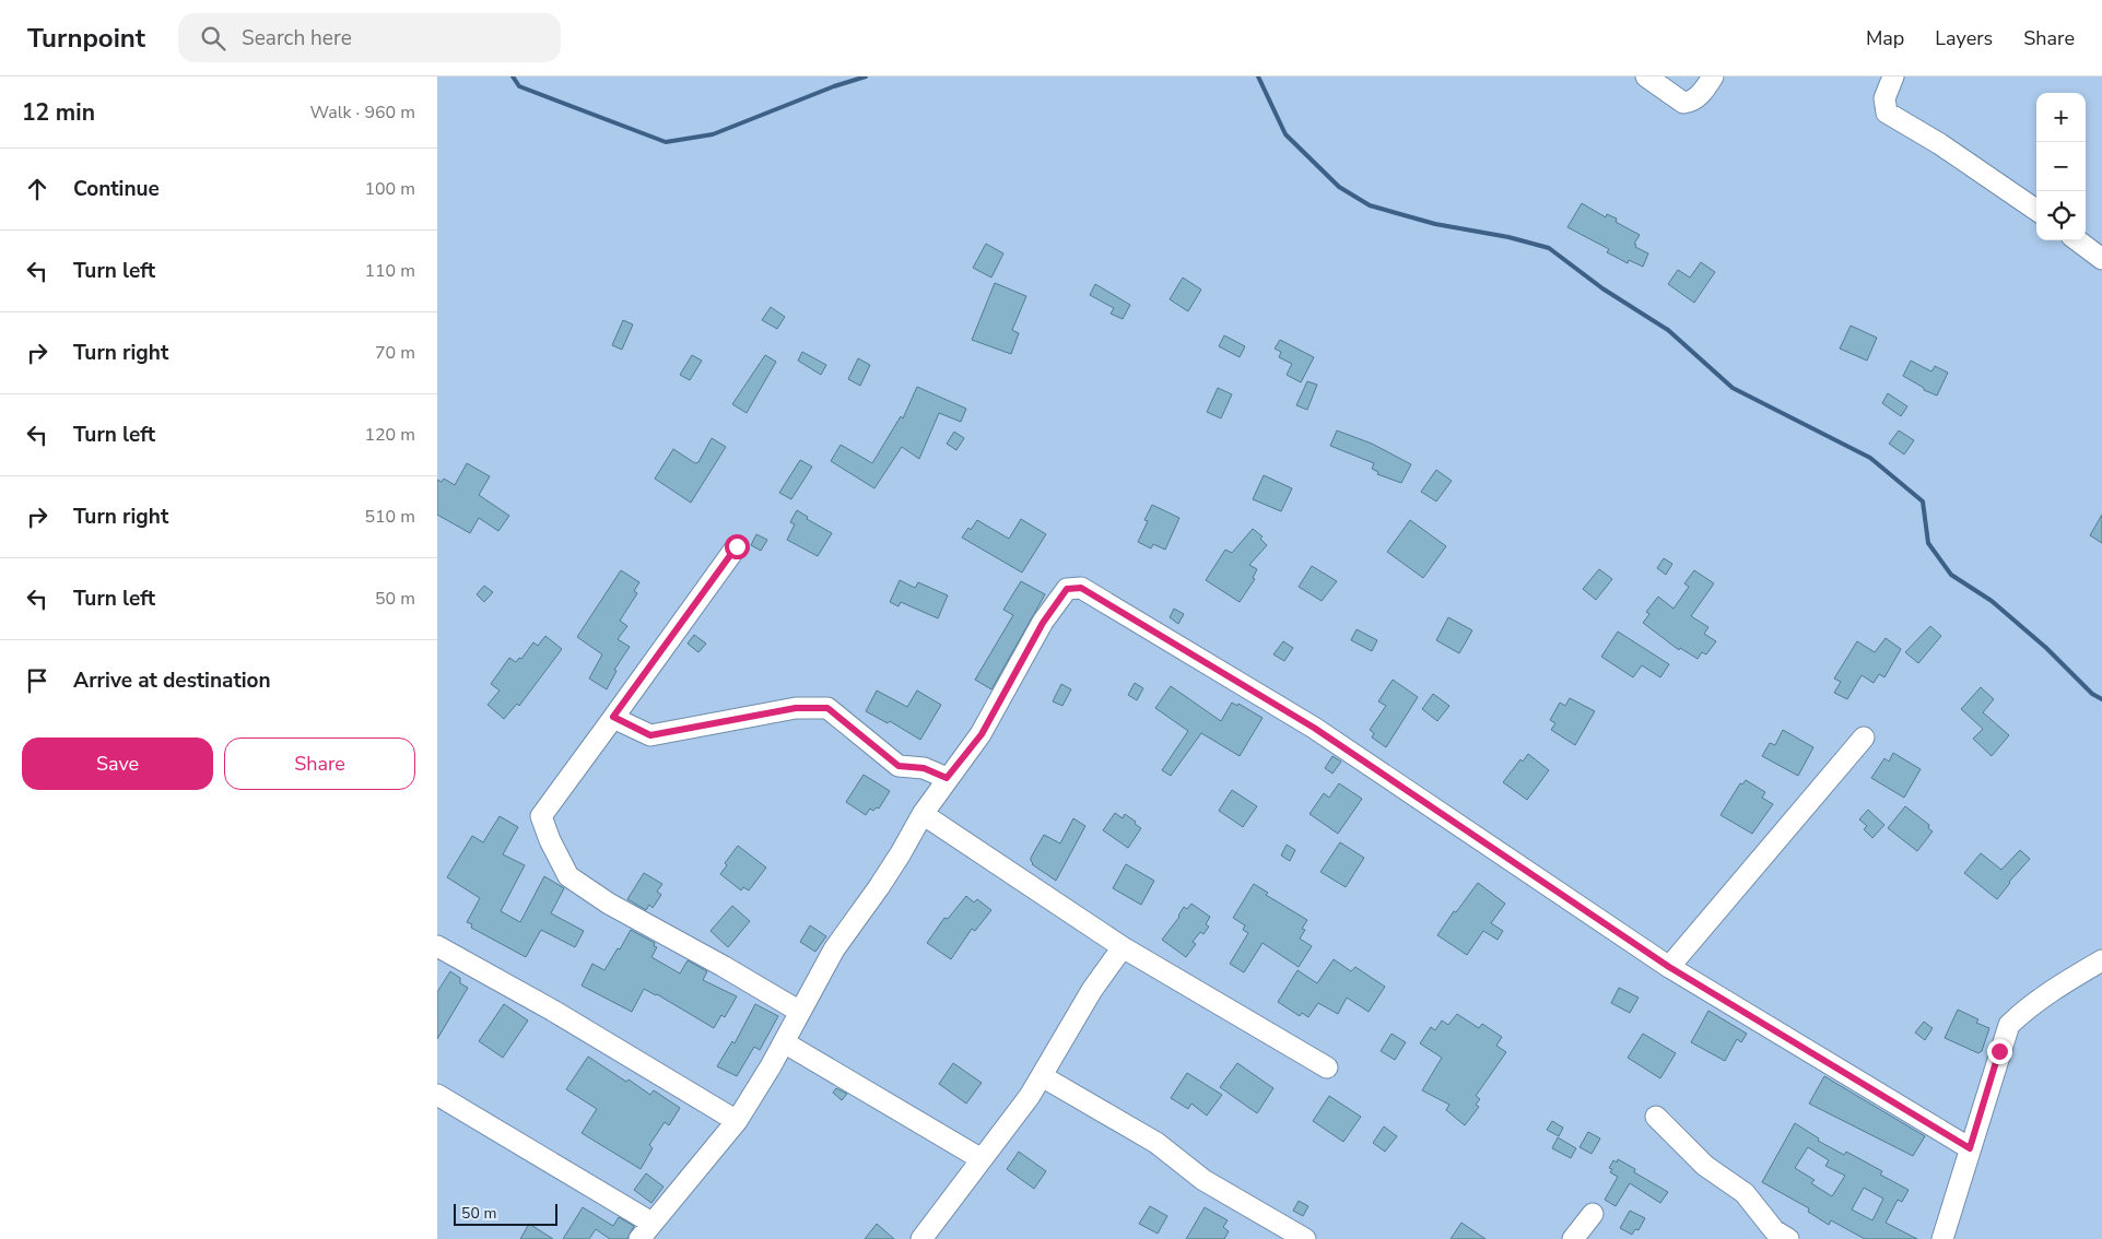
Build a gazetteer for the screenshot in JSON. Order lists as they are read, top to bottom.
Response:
{
  "scale_bar": "50 m",
  "page": {
    "header": "Turnpoint",
    "search": "Search here",
    "nav": ["Map", "Layers", "Share"],
    "heading": ["12 min", "Walk · 960 m"],
    "map_buttons": ["+", "−"],
    "list": [
      ["Continue", "100 m"],
      ["Turn left", "110 m"],
      ["Turn right", "70 m"],
      ["Turn left", "120 m"],
      ["Turn right", "510 m"],
      ["Turn left", "50 m"],
      "Arrive at destination"
    ],
    "buttons": ["Save", "Share"],
    "scale": "50 m"
  }
}
